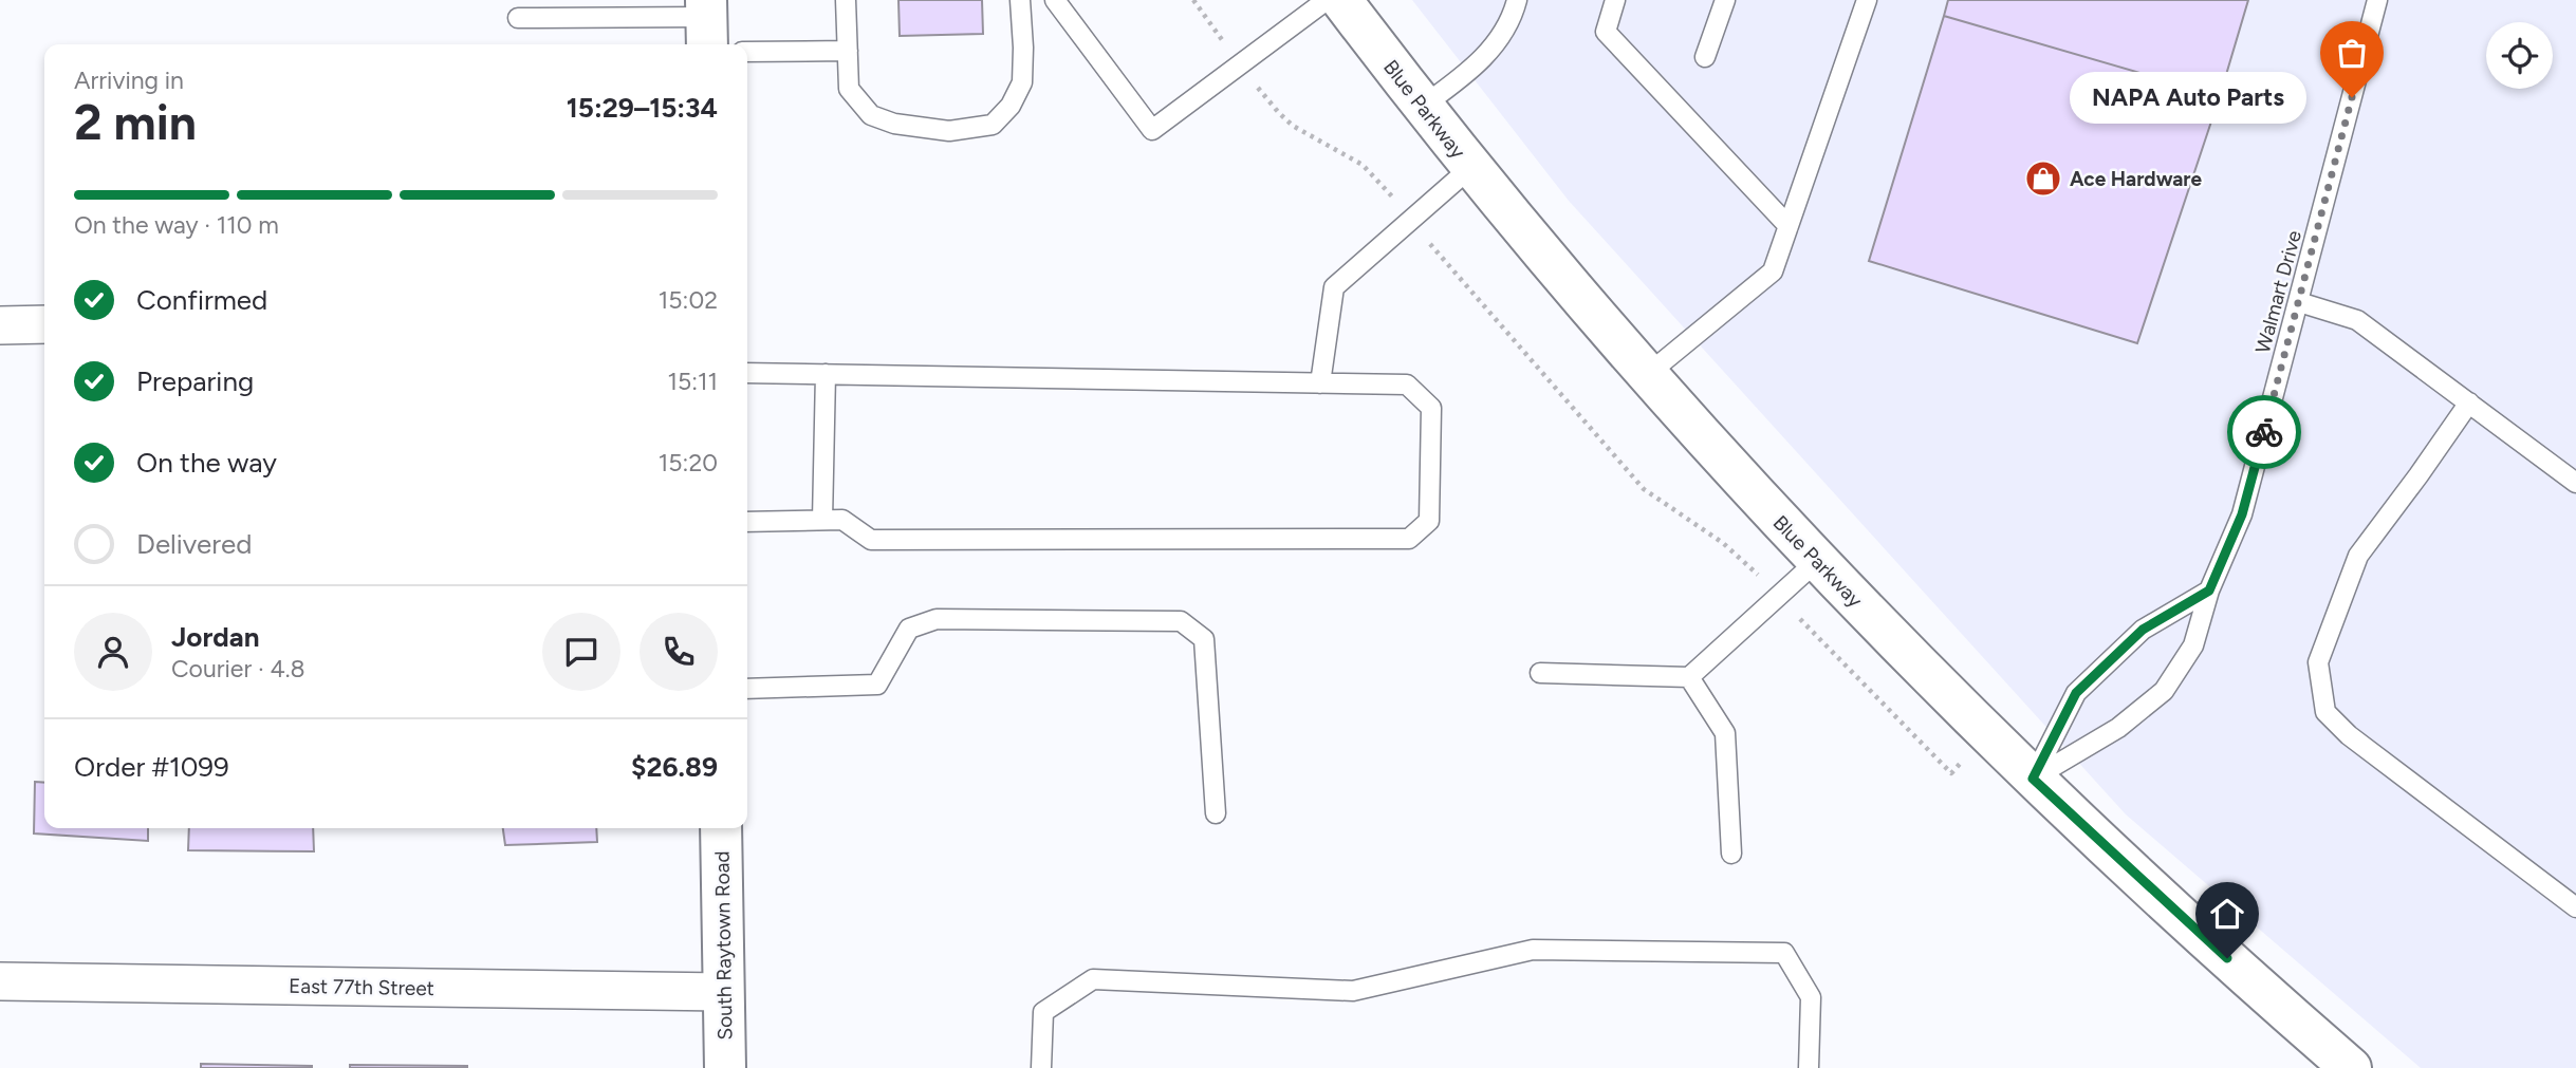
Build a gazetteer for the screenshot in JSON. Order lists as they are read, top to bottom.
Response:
{
  "streets": {
    "main road": ["Blue Parkway", "South Raytown Road"],
    "street": ["East 77th Street"],
    "lane": ["Walmart Drive"]
  },
  "crossings": [
    ["Blue Parkway", "Walmart Drive"],
    ["South Raytown Road", "East 77th Street"]
  ],
  "places": {
    "other": ["NAPA Auto Parts"],
    "shop": ["Ace Hardware"]
  },
  "page": {
    "heading": ["2 min", "Arriving in", "15:29–15:34"],
    "panel": [
      "Jordan",
      "Courier · 4.8",
      "Order #1099",
      "$26.89"
    ],
    "bubble": "NAPA Auto Parts",
    "bar": "On the way · 110 m",
    "list": [
      ["Confirmed", "15:02"],
      ["Preparing", "15:11"],
      ["On the way", "15:20"],
      "Delivered"
    ]
  }
}
